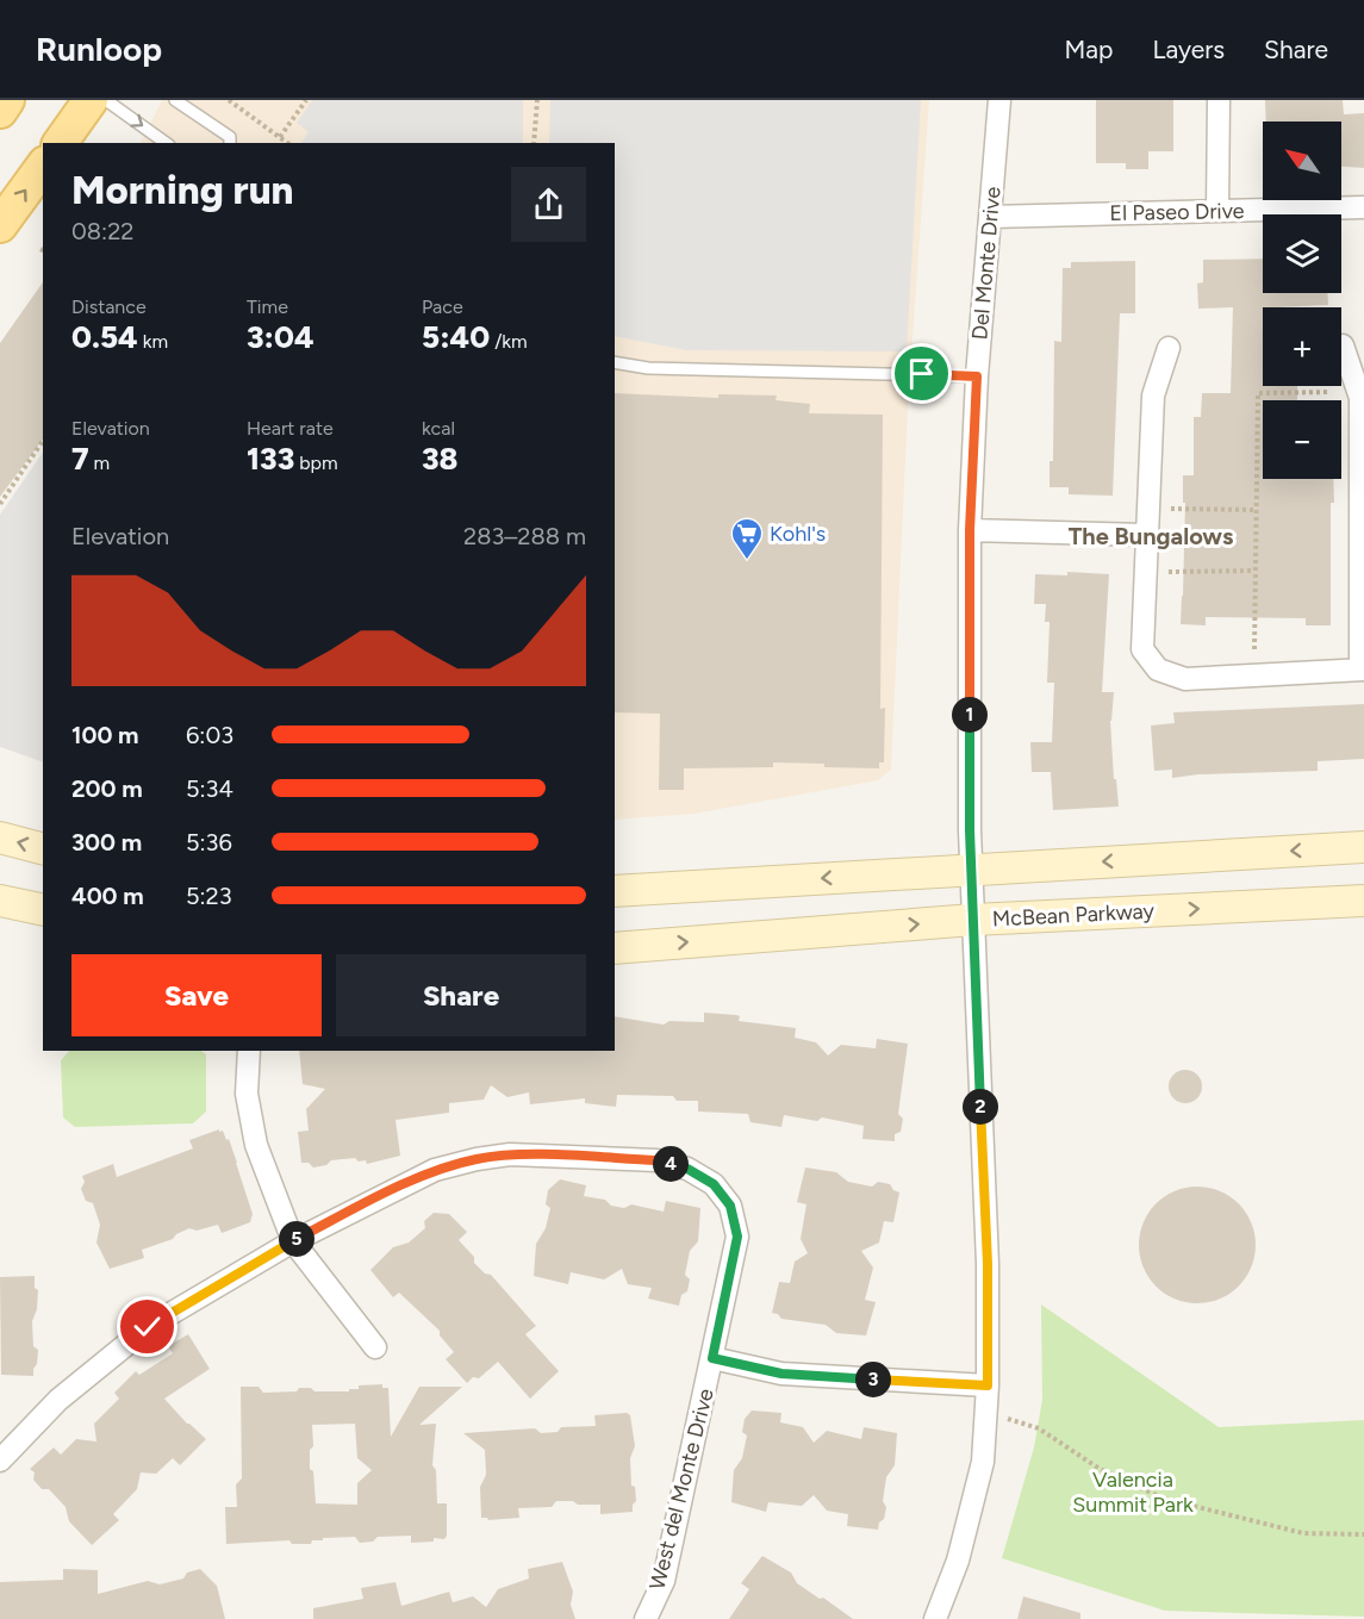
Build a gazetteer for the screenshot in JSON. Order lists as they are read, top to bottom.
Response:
{
  "streets": {
    "main road": ["McBean Parkway"],
    "street": ["El Paseo Drive", "Del Monte Drive", "West del Monte Drive"]
  },
  "crossings": [
    ["El Paseo Drive", "Del Monte Drive"],
    ["Del Monte Drive", "McBean Parkway"],
    ["Del Monte Drive", "West del Monte Drive"]
  ],
  "districts": ["The Bungalows"],
  "parks": ["Valencia Summit Park"],
  "places": {
    "supermarket": ["Kohl's"]
  },
  "north": "top left",
  "page": {
    "header": "Runloop",
    "nav": ["Map", "Layers", "Share"],
    "map_buttons": ["+", "−"],
    "heading": ["Morning run", "08:22"],
    "stats": [
      ["Distance", "0.54 km"],
      ["Time", "3:04"],
      ["Pace", "5:40 /km"],
      ["Elevation", "7 m"],
      ["Heart rate", "133 bpm"],
      ["kcal", "38"]
    ],
    "chart": ["Elevation", "283–288 m"],
    "pins": [
      "1",
      "2",
      "4",
      "5",
      "3"
    ],
    "list": [
      {
        "name": "100 m",
        "note": "6:03"
      },
      {
        "name": "200 m",
        "note": "5:34"
      },
      {
        "name": "300 m",
        "note": "5:36"
      },
      {
        "name": "400 m",
        "note": "5:23"
      }
    ],
    "buttons": ["Save", "Share"]
  }
}
